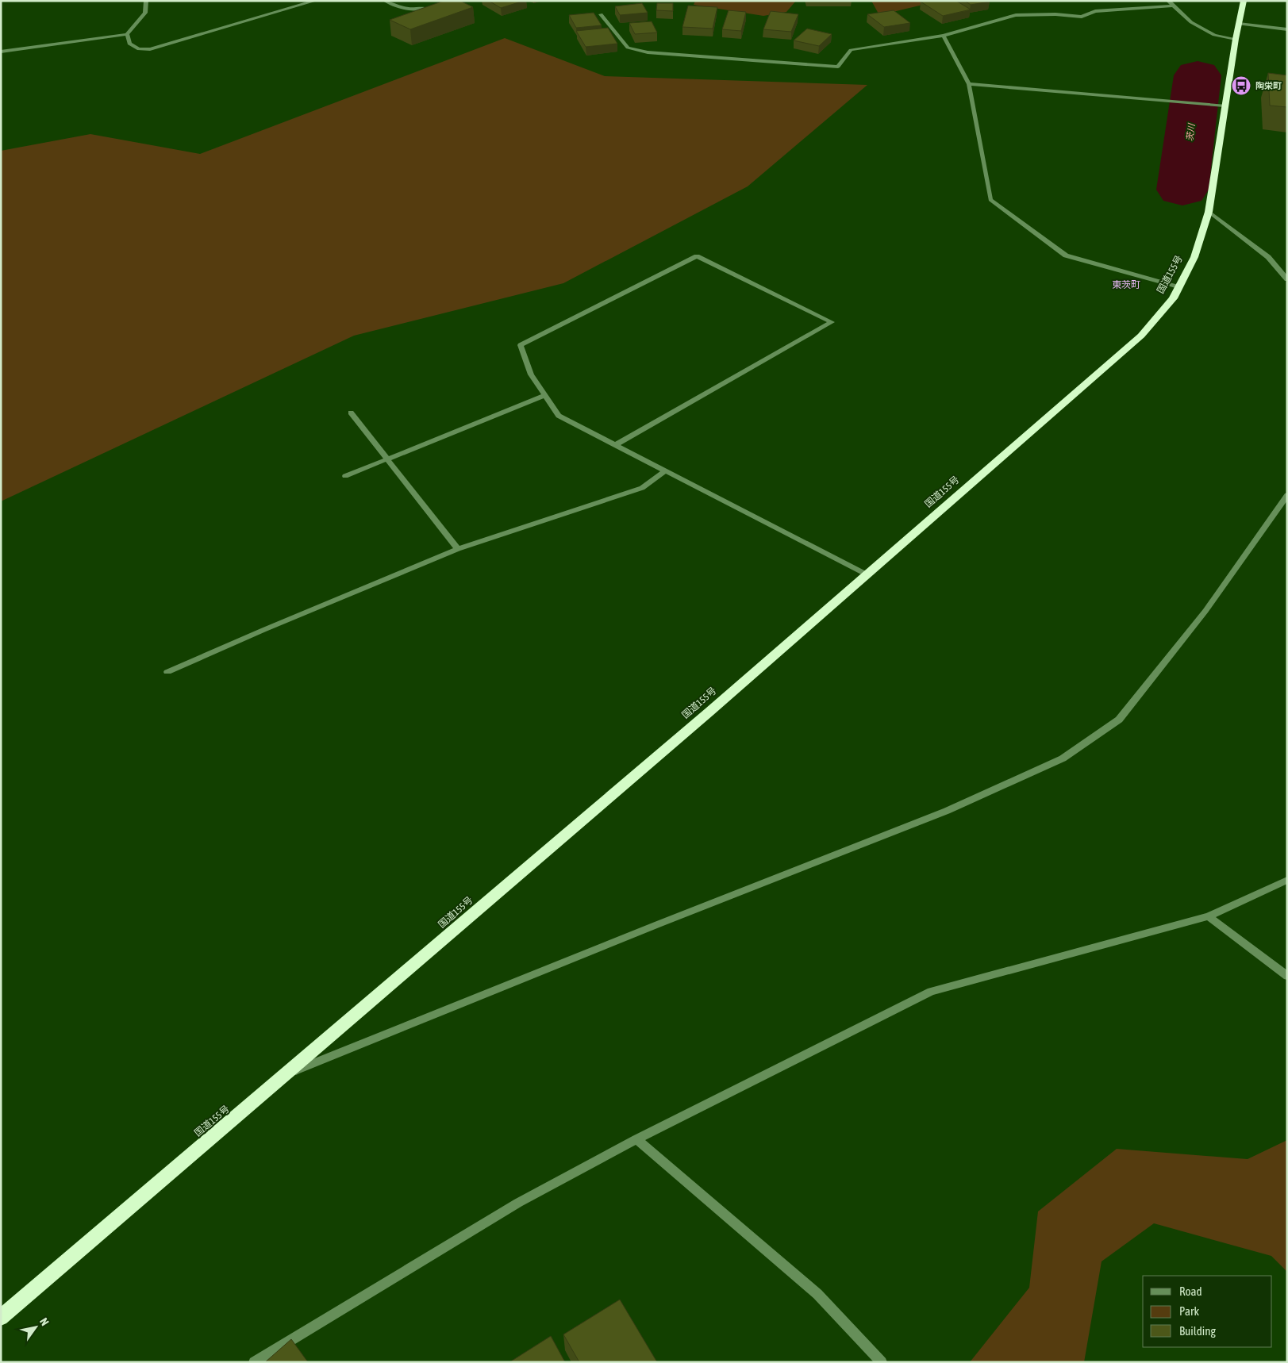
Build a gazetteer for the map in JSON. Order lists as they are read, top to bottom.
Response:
{
  "streets": {
    "highway": ["国道155号"]
  },
  "districts": ["東茨町"],
  "water": ["茨川"],
  "places": {
    "bus stop": ["陶栄町"]
  },
  "legend": ["Road", "Park", "Building"],
  "north": "top right"
}
